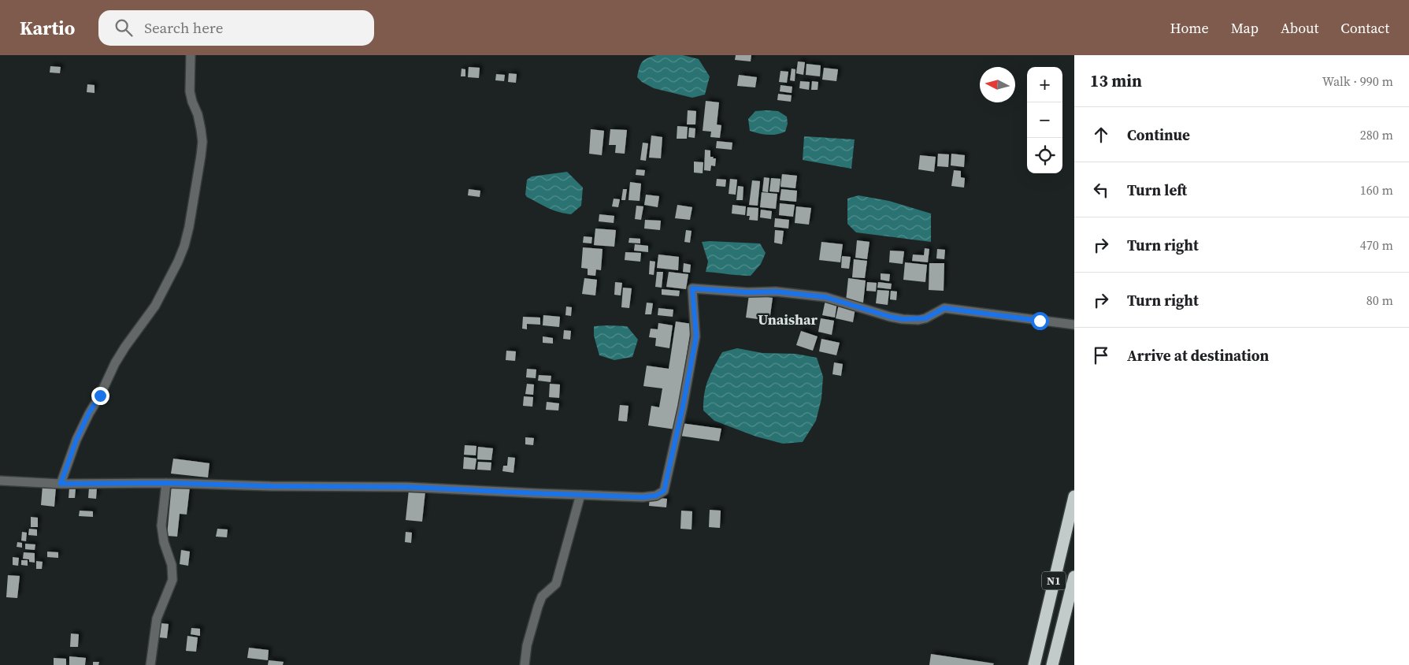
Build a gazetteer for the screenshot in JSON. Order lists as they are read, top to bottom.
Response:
{
  "streets": {
    "highway": ["N1"]
  },
  "districts": ["Unaishar"],
  "north": "left",
  "page": {
    "header": "Kartio",
    "search": "Search here",
    "nav": [
      "Home",
      "Map",
      "About",
      "Contact"
    ],
    "heading": ["13 min", "Walk · 990 m"],
    "map_buttons": ["+", "−"],
    "list": [
      ["Continue", "280 m"],
      ["Turn left", "160 m"],
      ["Turn right", "470 m"],
      ["Turn right", "80 m"],
      "Arrive at destination"
    ]
  }
}
